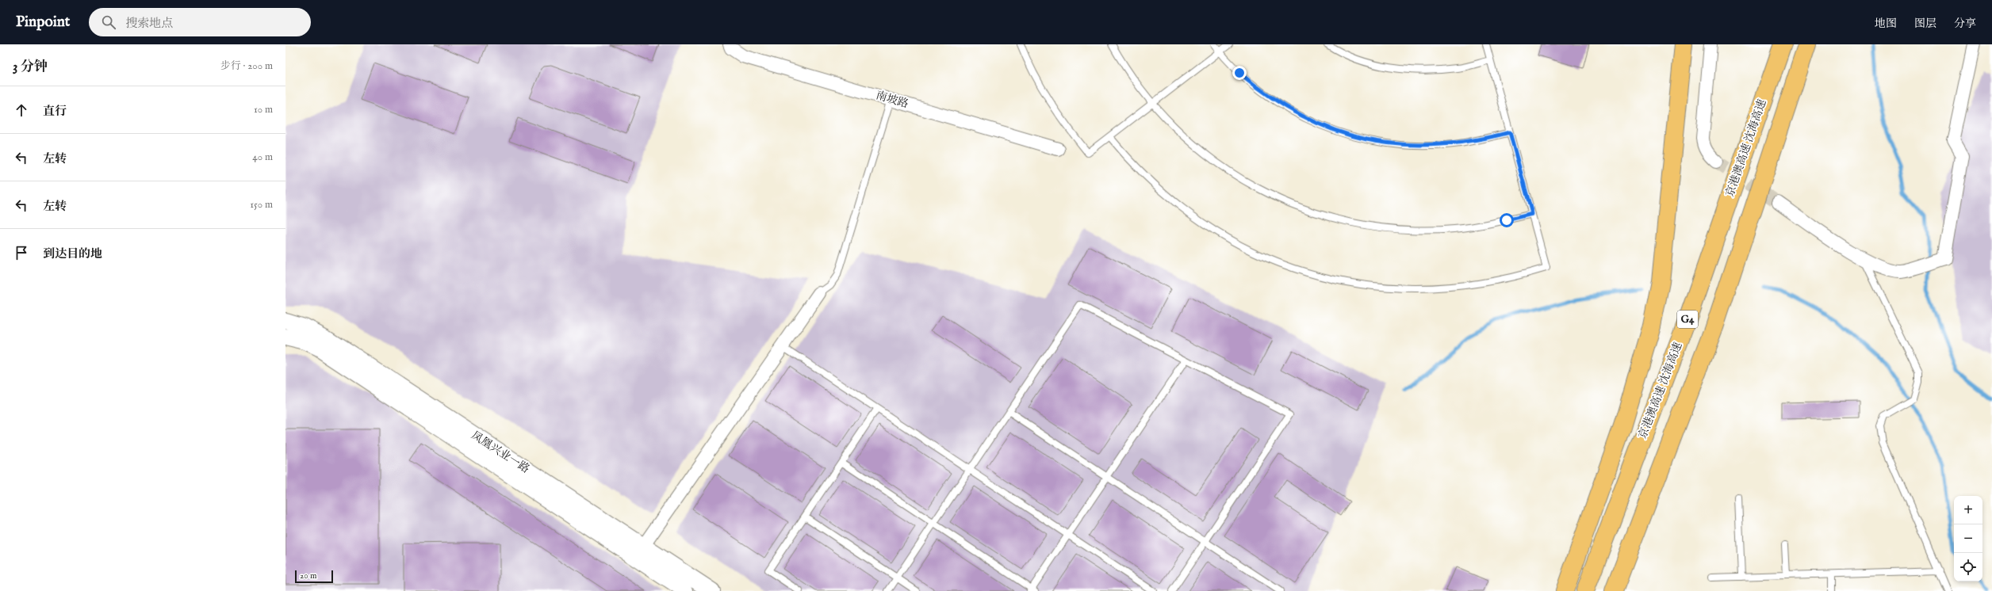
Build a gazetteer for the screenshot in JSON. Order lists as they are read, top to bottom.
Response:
{
  "streets": {
    "highway": ["京港澳高速 沈海高速", "G4"],
    "street": ["南坡路", "凤凰兴业一路"]
  },
  "scale_bar": "20 m",
  "page": {
    "header": "Pinpoint",
    "search": "搜索地点",
    "nav": ["地图", "图层", "分享"],
    "heading": ["3 分钟", "步行 · 200 m"],
    "list": [
      ["直行", "10 m"],
      ["左转", "40 m"],
      ["左转", "150 m"],
      "到达目的地"
    ],
    "map_buttons": ["+", "−"],
    "scale": "20 m"
  }
}
